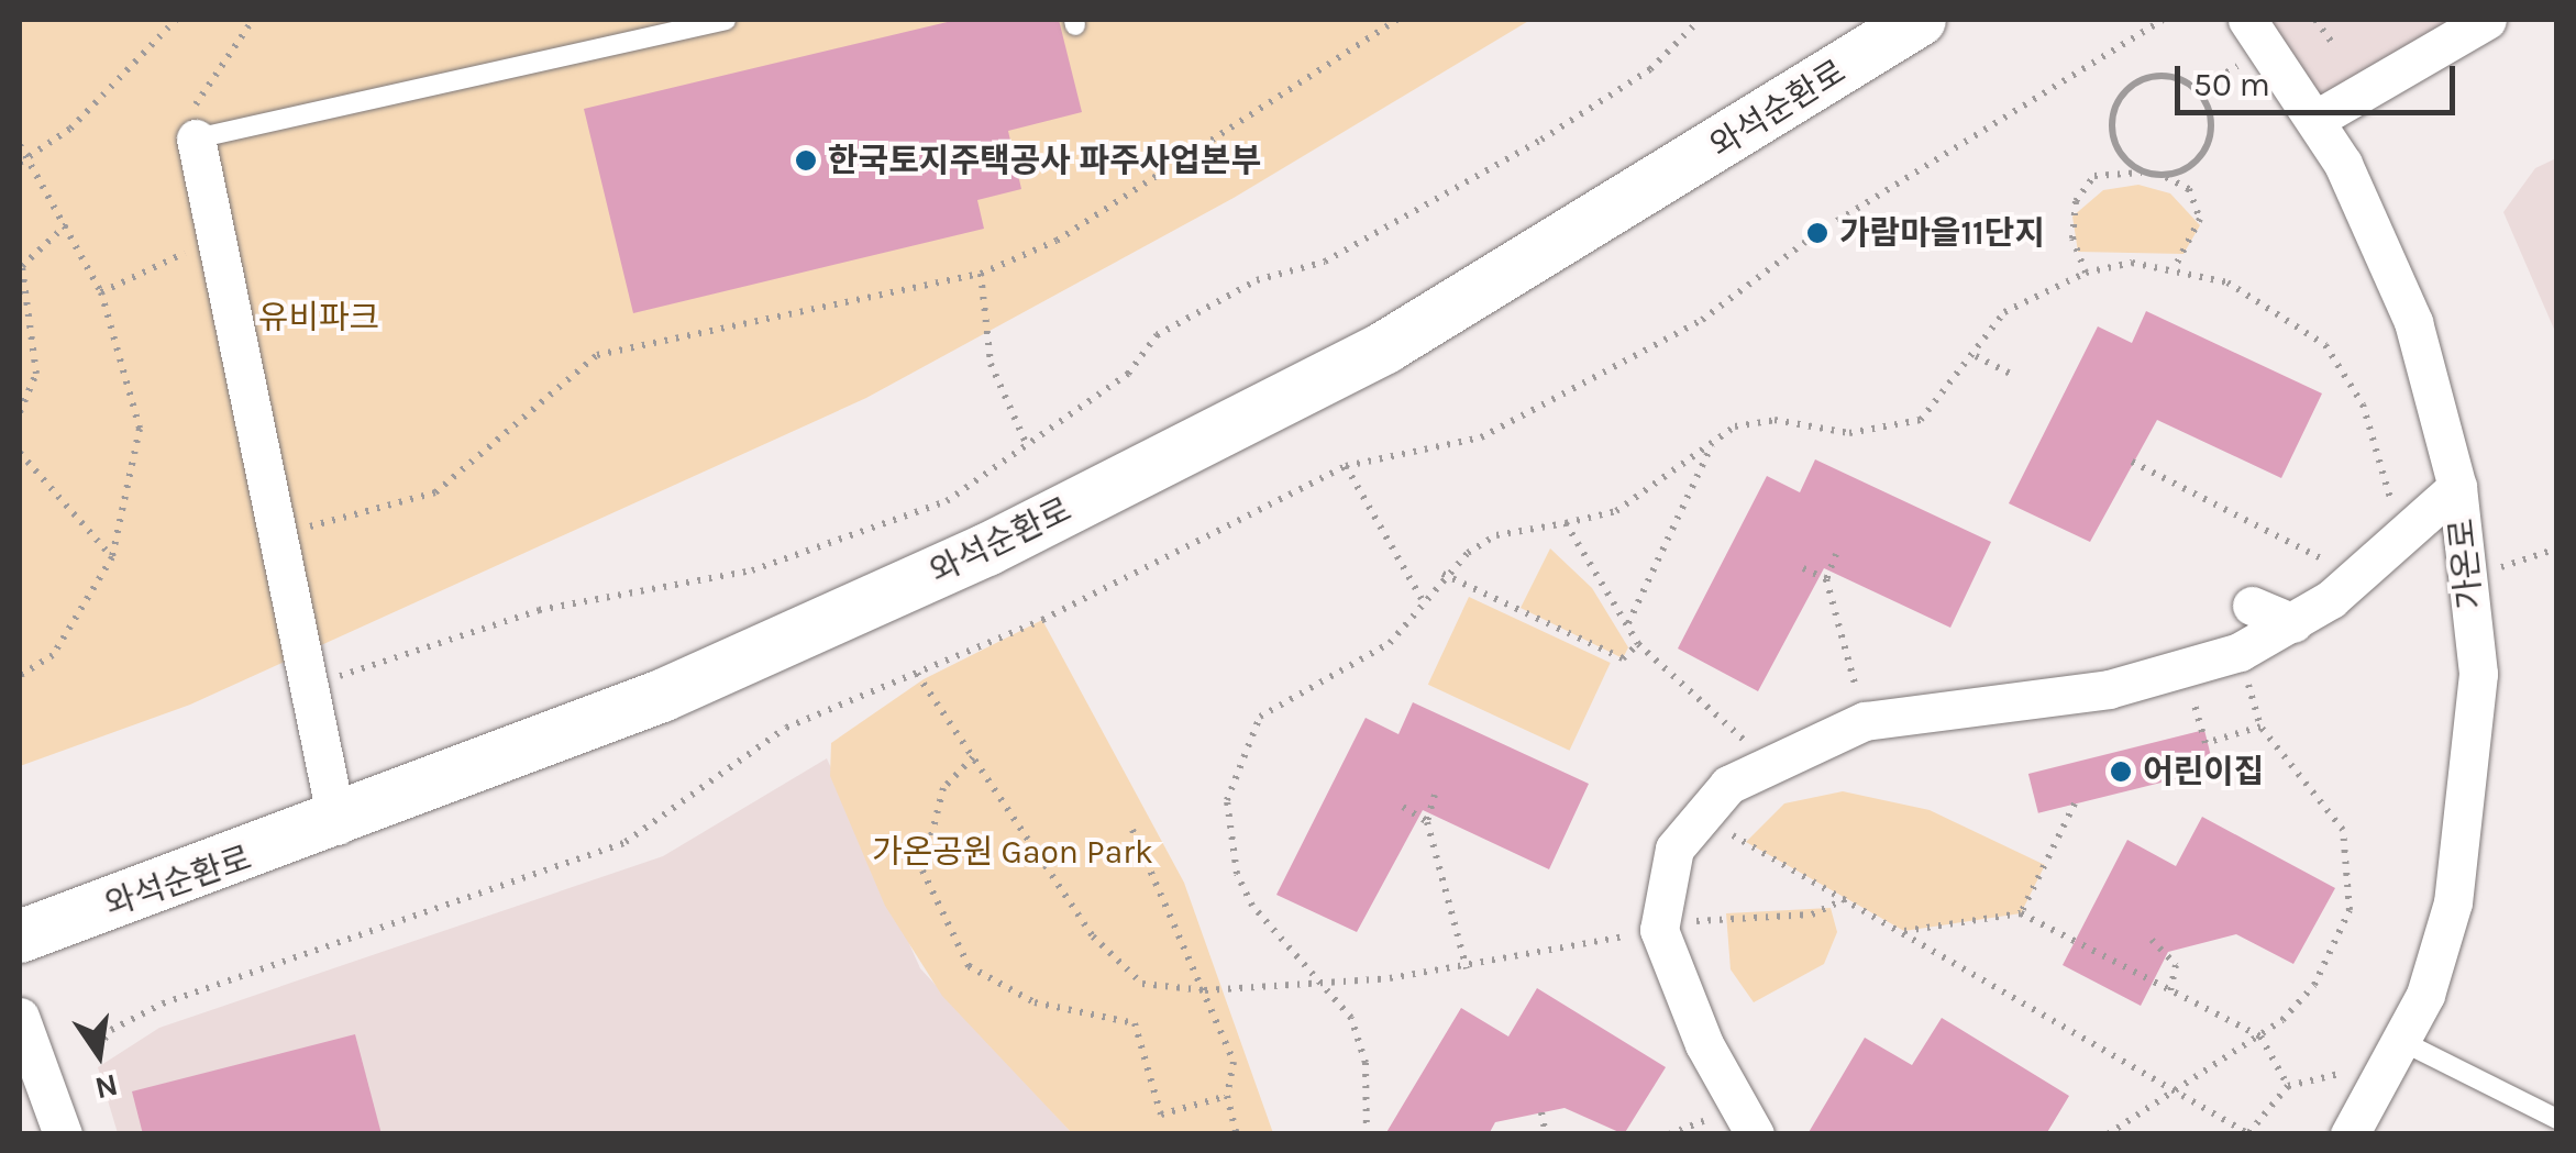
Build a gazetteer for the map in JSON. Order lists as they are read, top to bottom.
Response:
{
  "streets": {
    "street": ["와석순환로", "가온로"]
  },
  "parks": ["유비파크", "가온공원 Gaon Park"],
  "places": ["한국토지주택공사 파주사업본부", "가람마을11단지", "어린이집"],
  "scale_bar": "50 m",
  "north": "bottom"
}
